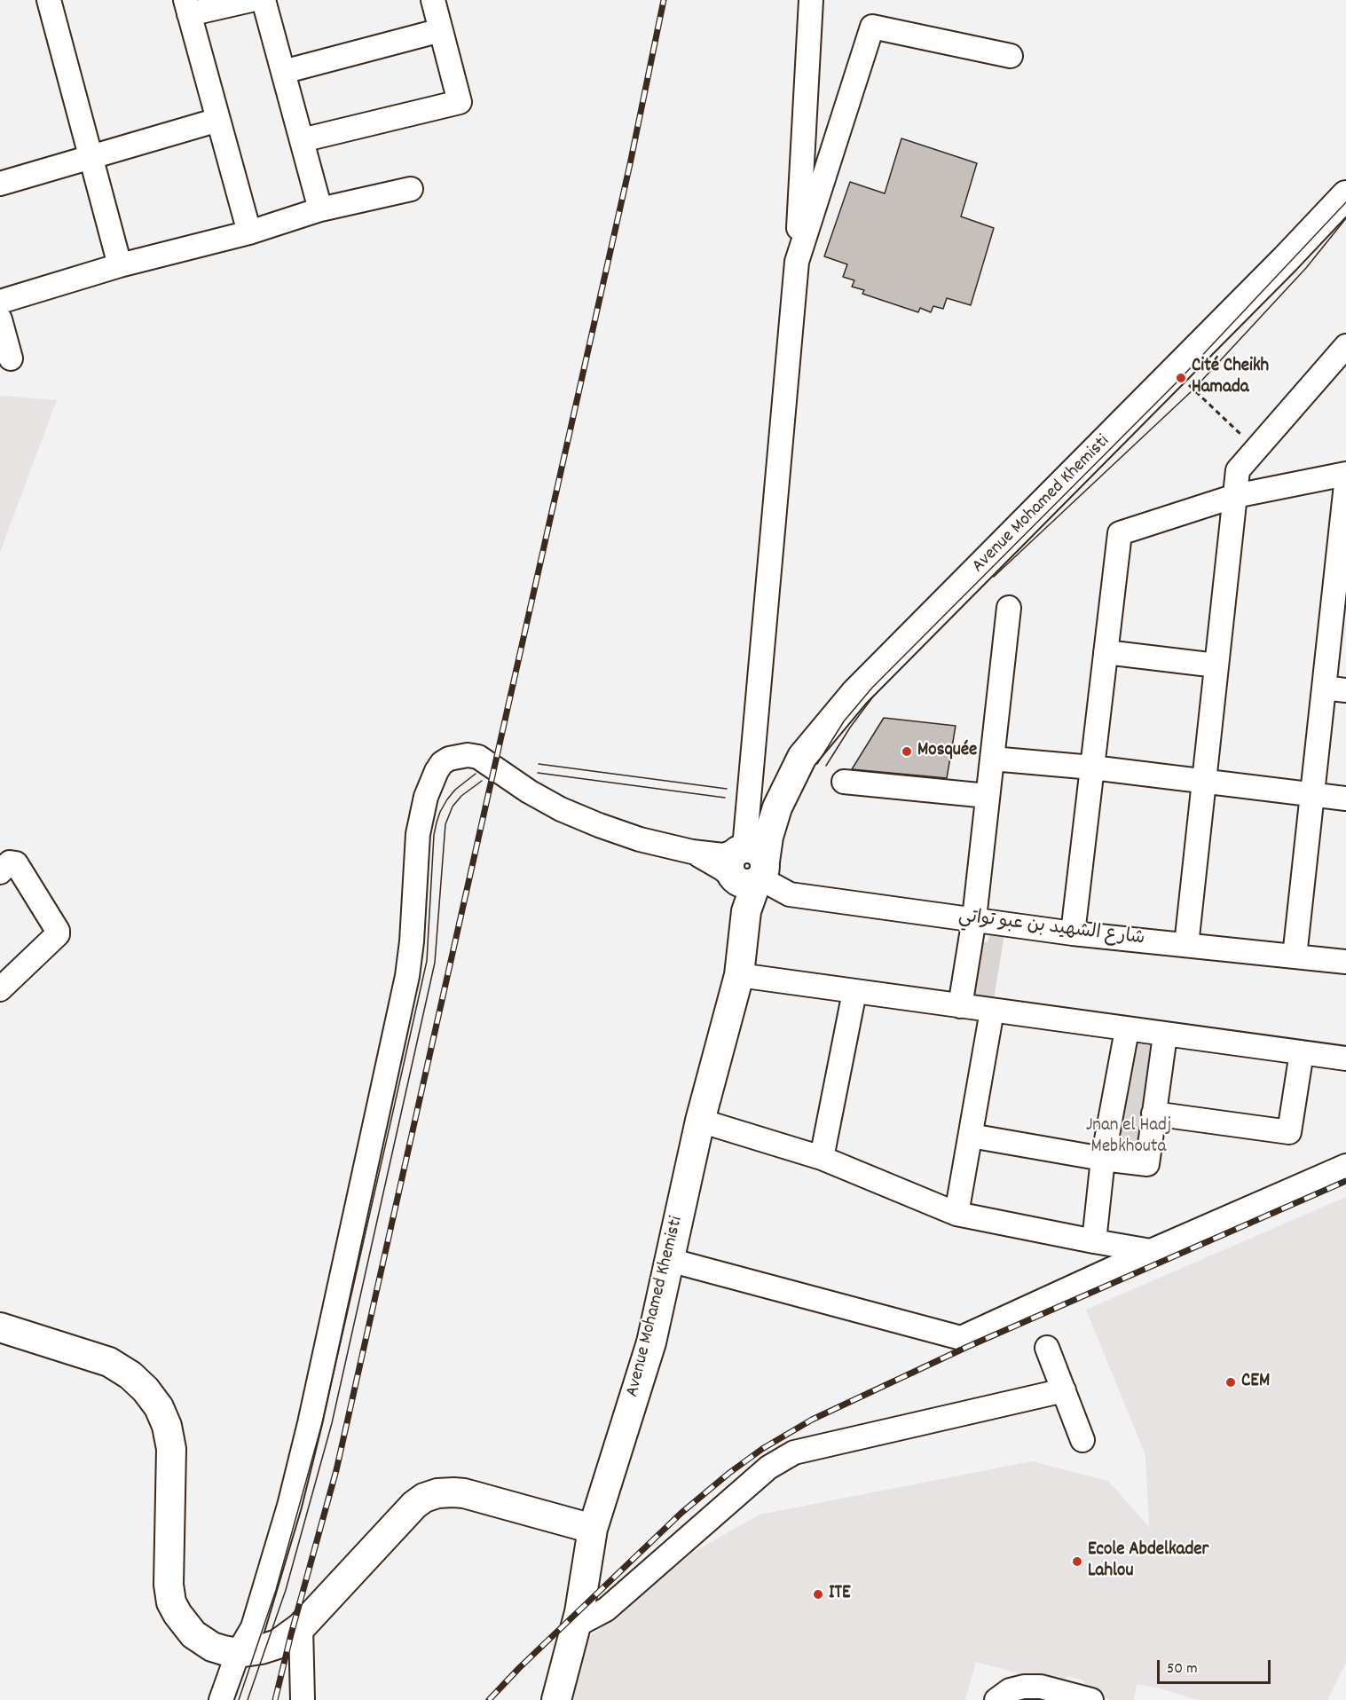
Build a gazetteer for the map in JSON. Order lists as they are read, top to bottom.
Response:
{
  "streets": {
    "main road": ["Avenue Mohamed Khemisti"],
    "street": ["شارع الشهيد بن عبو تواتي"]
  },
  "crossings": [
    ["Avenue Mohamed Khemisti", "شارع الشهيد بن عبو تواتي"]
  ],
  "parks": ["Jnan el Hadj Mebkhouta"],
  "places": [
    "Cité Cheikh Hamada",
    "Mosquée",
    "CEM",
    "Ecole Abdelkader Lahlou",
    "ITE"
  ],
  "scale_bar": "50 m"
}
